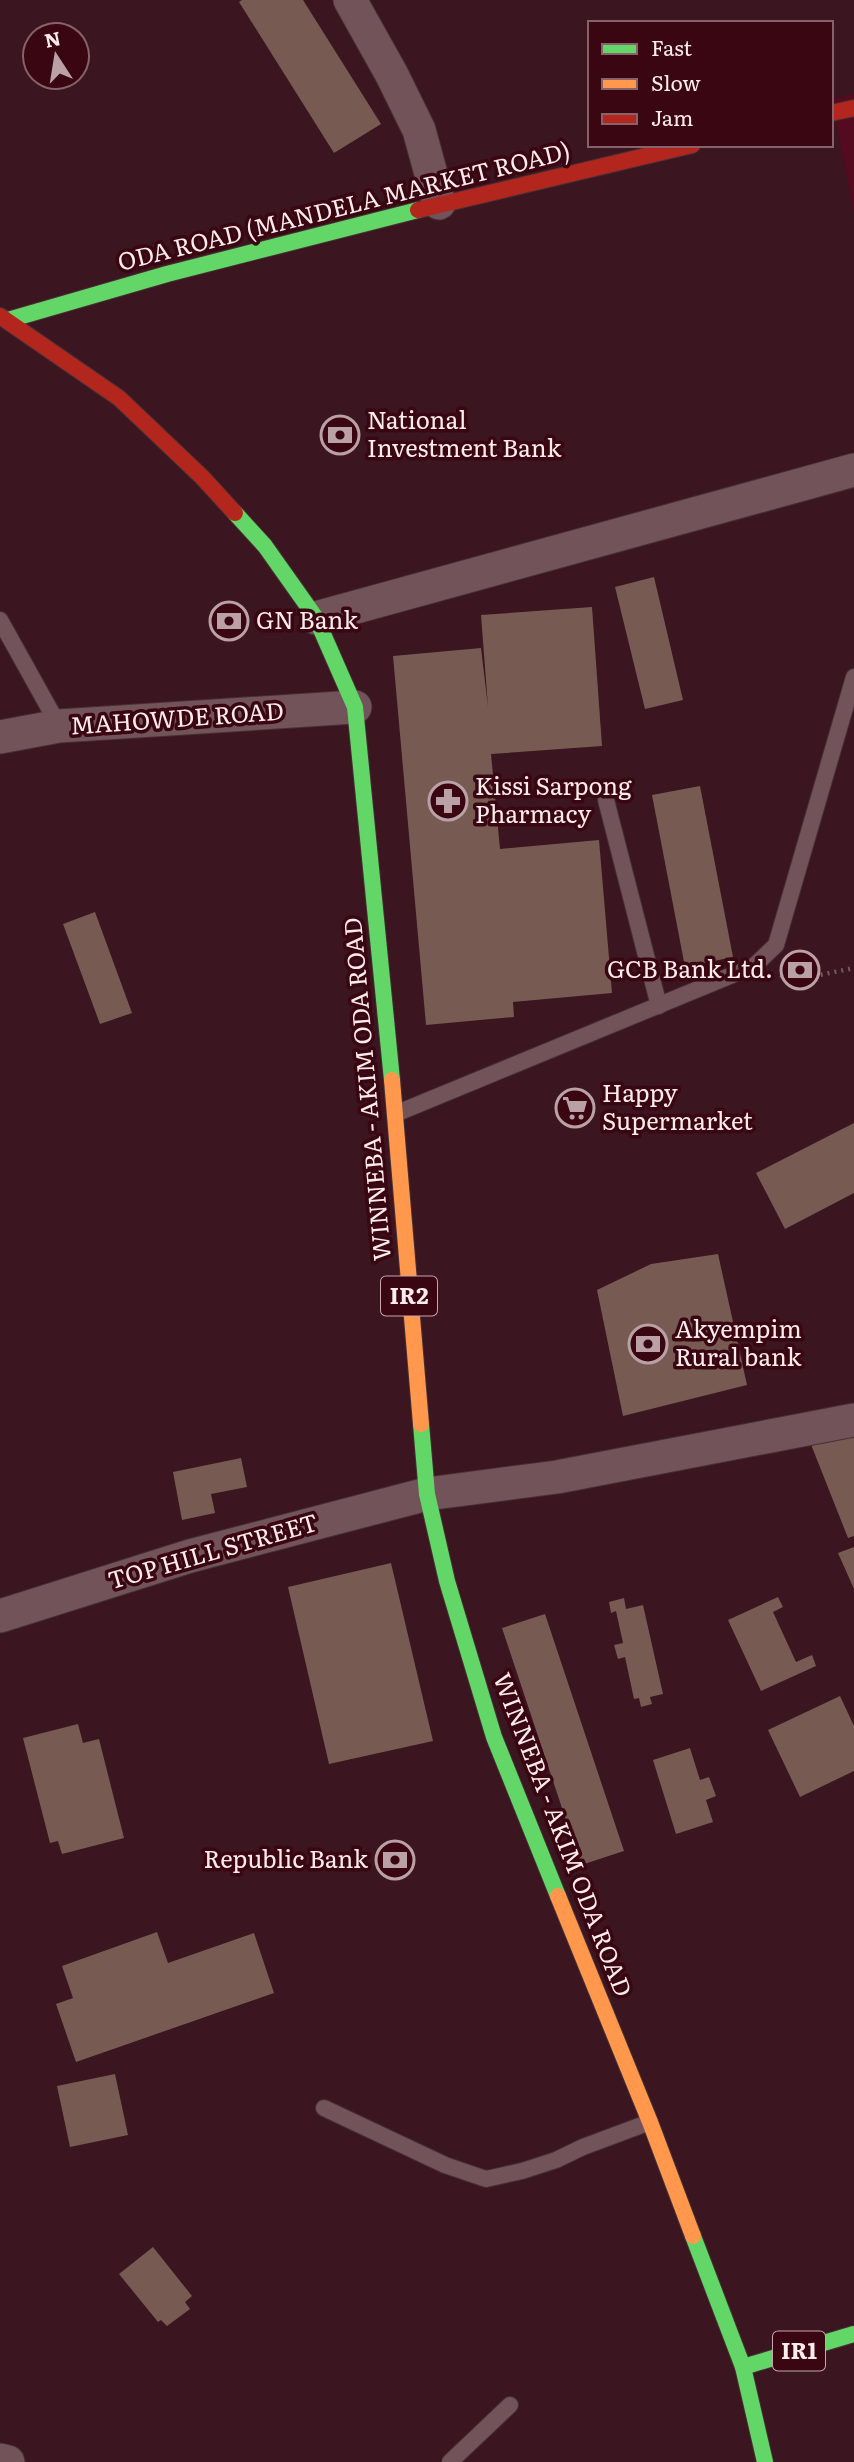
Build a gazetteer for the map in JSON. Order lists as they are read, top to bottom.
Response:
{
  "streets": {
    "main road": [
      "ODA ROAD (MANDELA MARKET ROAD)",
      "WINNEBA - AKIM ODA ROAD",
      "IR2",
      "IR1"
    ],
    "street": ["MAHOWDE ROAD", "TOP HILL STREET"]
  },
  "crossings": [
    ["ODA ROAD (MANDELA MARKET ROAD)", "WINNEBA - AKIM ODA ROAD"],
    ["MAHOWDE ROAD", "WINNEBA - AKIM ODA ROAD"],
    ["WINNEBA - AKIM ODA ROAD", "TOP HILL STREET"],
    ["WINNEBA - AKIM ODA ROAD", "IR1"]
  ],
  "places": {
    "bank": [
      "National Investment Bank",
      "GN Bank",
      "GCB Bank Ltd.",
      "Akyempim Rural bank",
      "Republic Bank"
    ],
    "pharmacy": ["Kissi Sarpong Pharmacy"],
    "supermarket": ["Happy Supermarket"]
  },
  "legend": ["Fast", "Slow", "Jam"],
  "north": "top"
}
